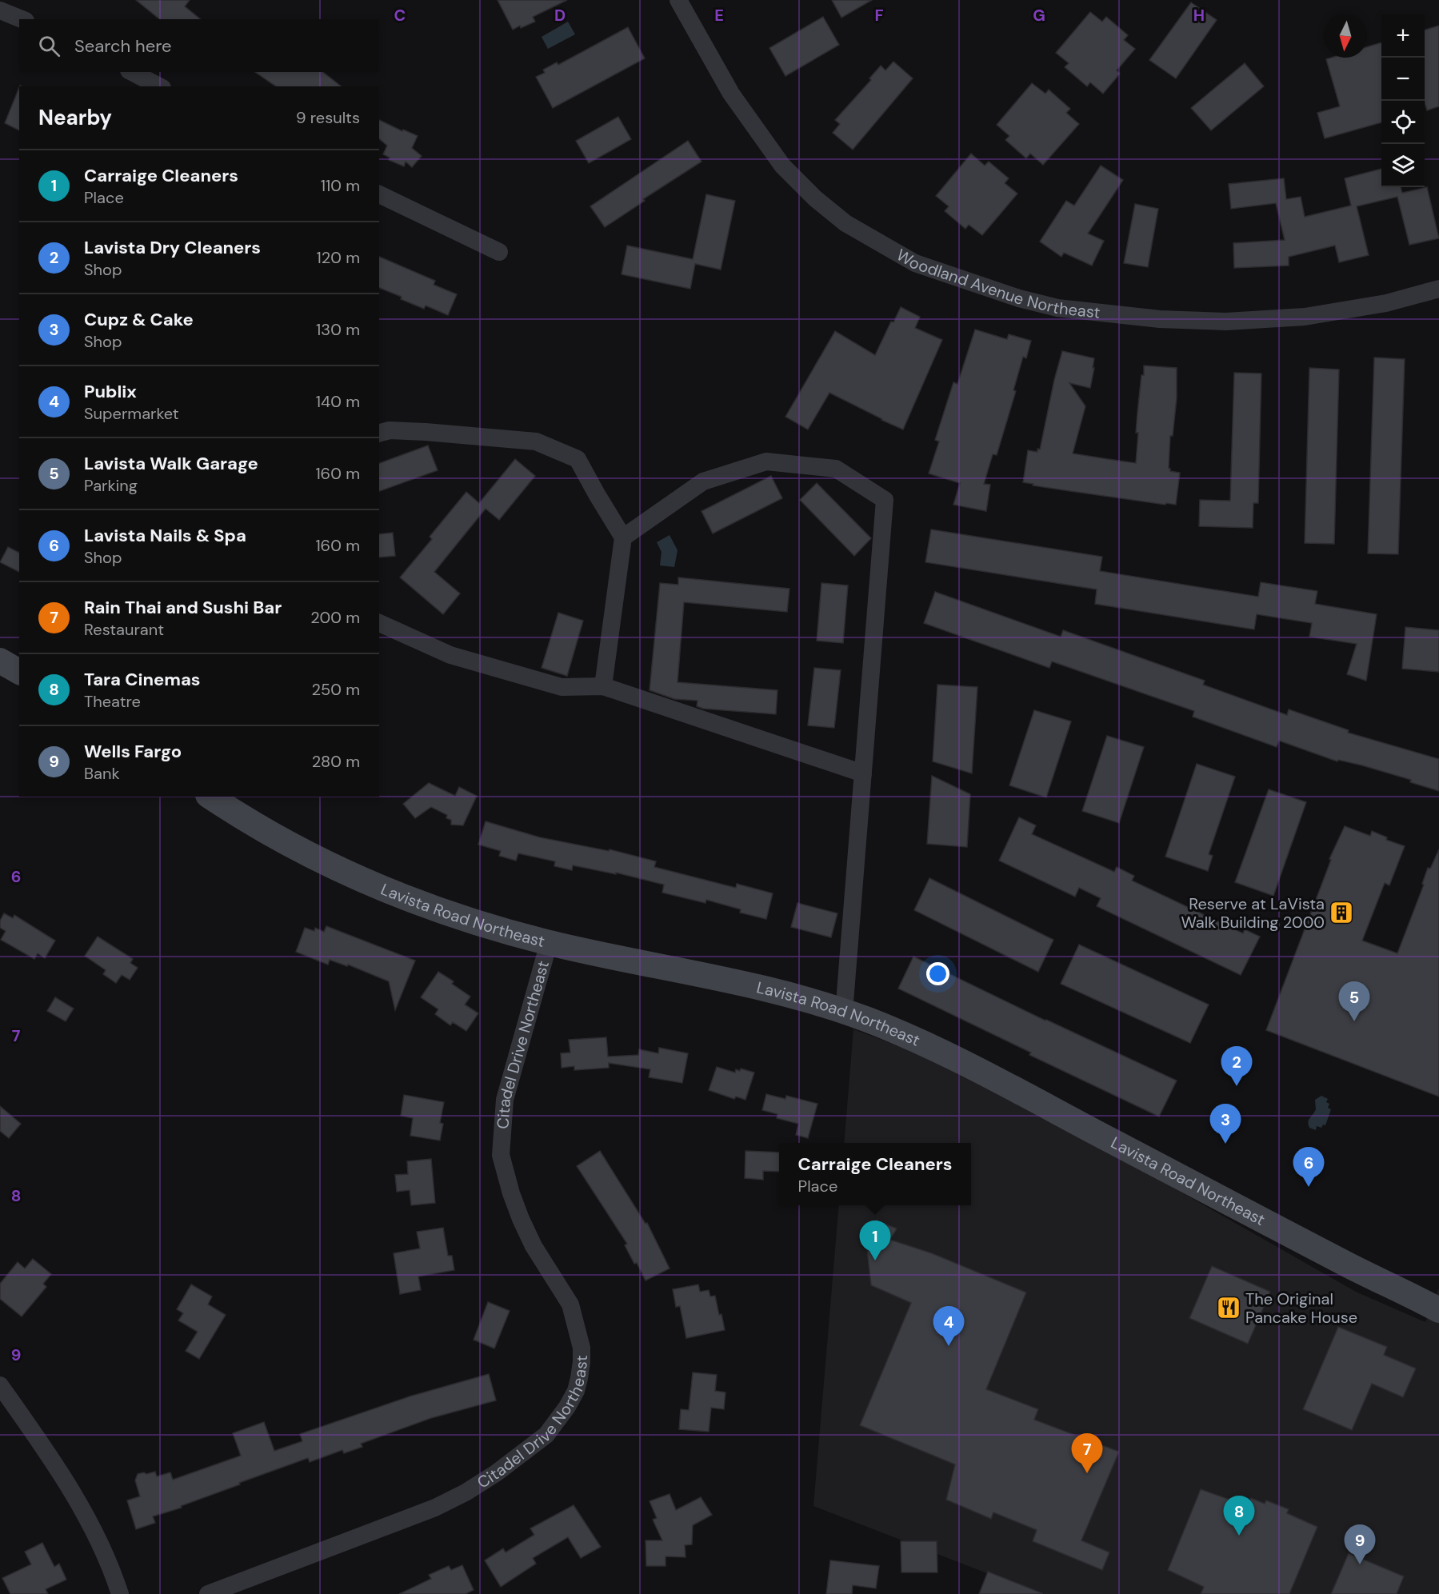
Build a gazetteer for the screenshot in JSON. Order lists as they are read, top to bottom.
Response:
{
  "streets": {
    "main road": ["Lavista Road Northeast"],
    "street": ["Woodland Avenue Northeast", "Citadel Drive Northeast"]
  },
  "crossings": [
    ["Lavista Road Northeast", "Citadel Drive Northeast"]
  ],
  "places": {
    "building": ["Reserve at LaVista Walk Building 2000"],
    "restaurant": ["The Original Pancake House"]
  },
  "north": "bottom",
  "page": {
    "map_buttons": ["+", "−"],
    "search": "Search here",
    "heading": ["Nearby", "9 results"],
    "list": [
      {
        "mark": "1",
        "name": "Carraige Cleaners",
        "note": "Place",
        "value": "110 m"
      },
      {
        "mark": "2",
        "name": "Lavista Dry Cleaners",
        "note": "Shop",
        "value": "120 m"
      },
      {
        "mark": "3",
        "name": "Cupz & Cake",
        "note": "Shop",
        "value": "130 m"
      },
      {
        "mark": "4",
        "name": "Publix",
        "note": "Supermarket",
        "value": "140 m"
      },
      {
        "mark": "5",
        "name": "Lavista Walk Garage",
        "note": "Parking",
        "value": "160 m"
      },
      {
        "mark": "6",
        "name": "Lavista Nails & Spa",
        "note": "Shop",
        "value": "160 m"
      },
      {
        "mark": "7",
        "name": "Rain Thai and Sushi Bar",
        "note": "Restaurant",
        "value": "200 m"
      },
      {
        "mark": "8",
        "name": "Tara Cinemas",
        "note": "Theatre",
        "value": "250 m"
      },
      {
        "mark": "9",
        "name": "Wells Fargo",
        "note": "Bank",
        "value": "280 m"
      }
    ],
    "pins": [
      "5",
      "2",
      "3",
      "6",
      "1",
      "4",
      "7",
      "8",
      "9"
    ],
    "popup": ["Carraige Cleaners", "Place"]
  },
  "grid": {
    "columns": [
      "C",
      "D",
      "E",
      "F",
      "G",
      "H"
    ],
    "rows": [
      "6",
      "7",
      "8",
      "9"
    ]
  }
}
